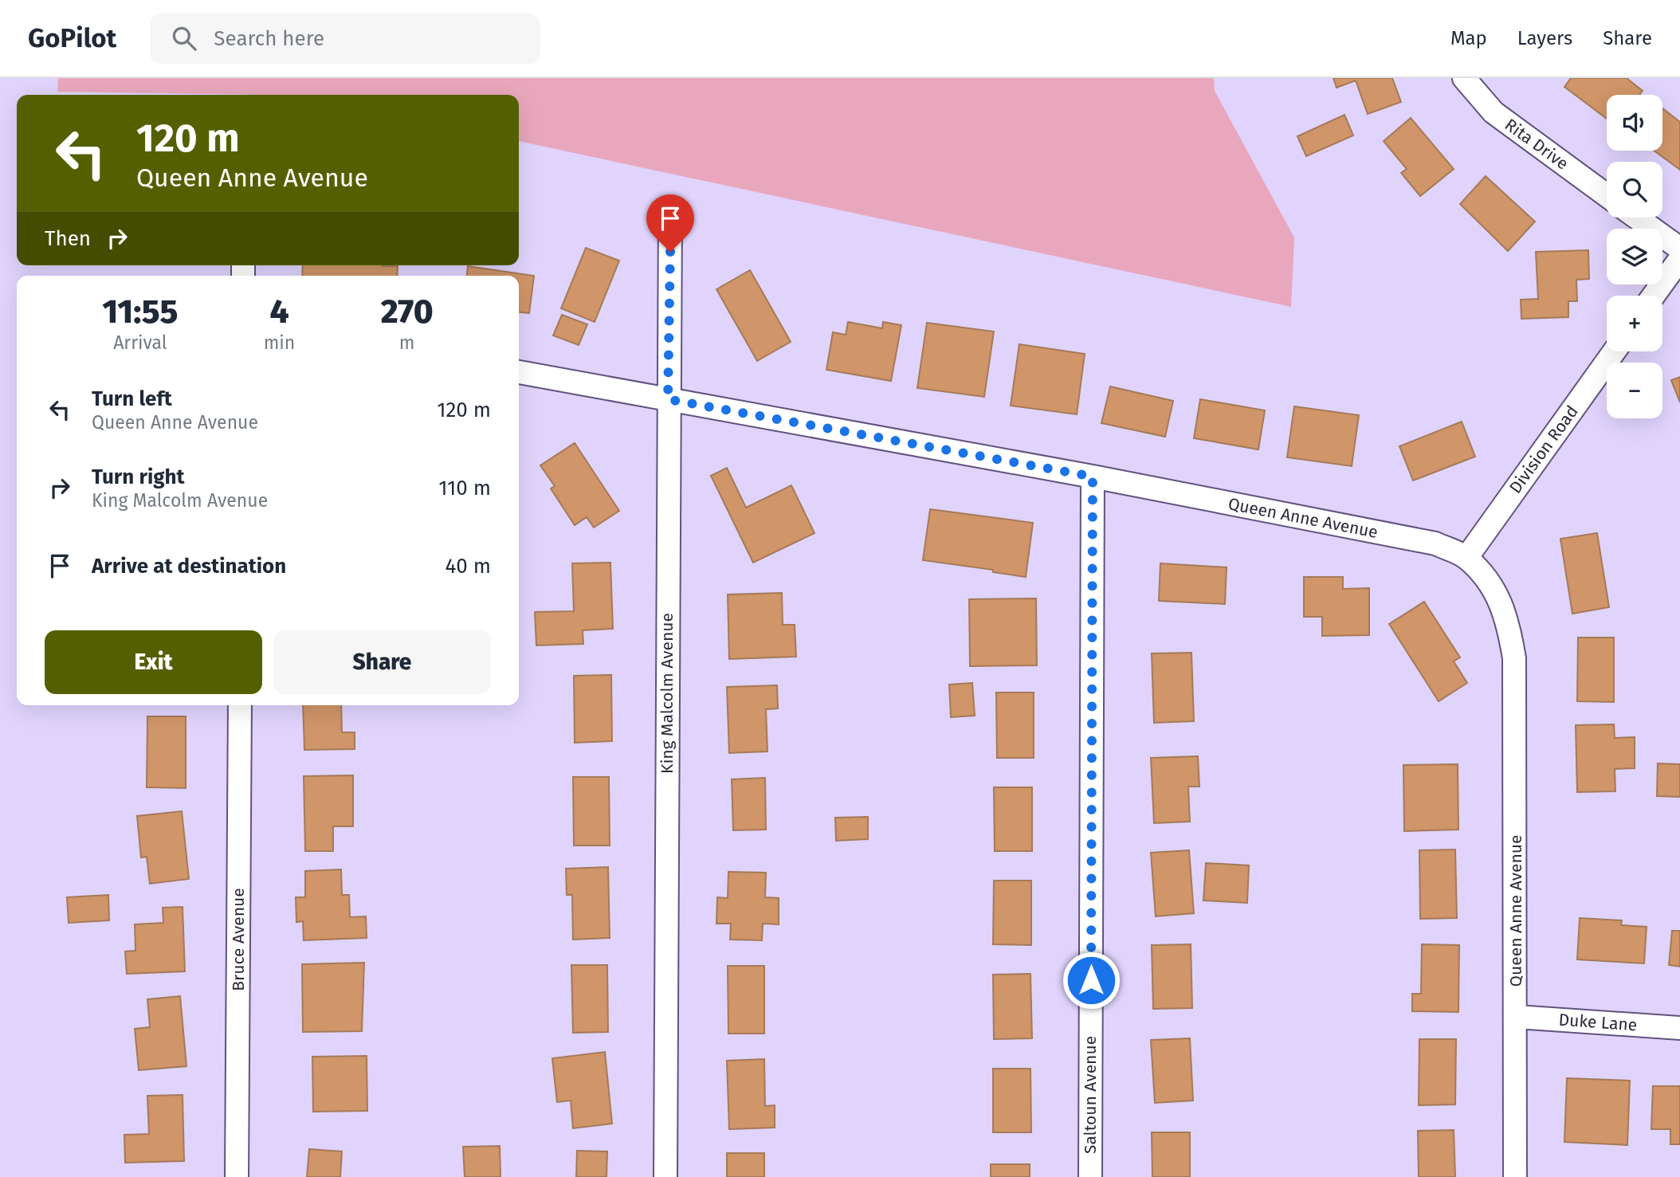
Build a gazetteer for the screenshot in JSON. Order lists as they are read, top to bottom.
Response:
{
  "streets": {
    "street": [
      "Rita Drive",
      "Division Road",
      "Queen Anne Avenue",
      "King Malcolm Avenue",
      "Bruce Avenue",
      "Duke Lane",
      "Saltoun Avenue"
    ]
  },
  "crossings": [
    ["Division Road", "Queen Anne Avenue"],
    ["Queen Anne Avenue", "King Malcolm Avenue"],
    ["Queen Anne Avenue", "Duke Lane"],
    ["Queen Anne Avenue", "Saltoun Avenue"]
  ],
  "page": {
    "header": "GoPilot",
    "search": "Search here",
    "nav": ["Map", "Layers", "Share"],
    "map_buttons": ["+", "−"],
    "turn": ["120 m", "Queen Anne Avenue"],
    "then": "Then",
    "eta": [
      "11:55",
      "Arrival",
      "4",
      "min",
      "270",
      "m"
    ],
    "list": [
      {
        "name": "Turn left",
        "note": "Queen Anne Avenue",
        "value": "120 m"
      },
      {
        "name": "Turn right",
        "note": "King Malcolm Avenue",
        "value": "110 m"
      },
      {
        "name": "Arrive at destination",
        "value": "40 m"
      }
    ],
    "buttons": ["Exit", "Share"]
  }
}
